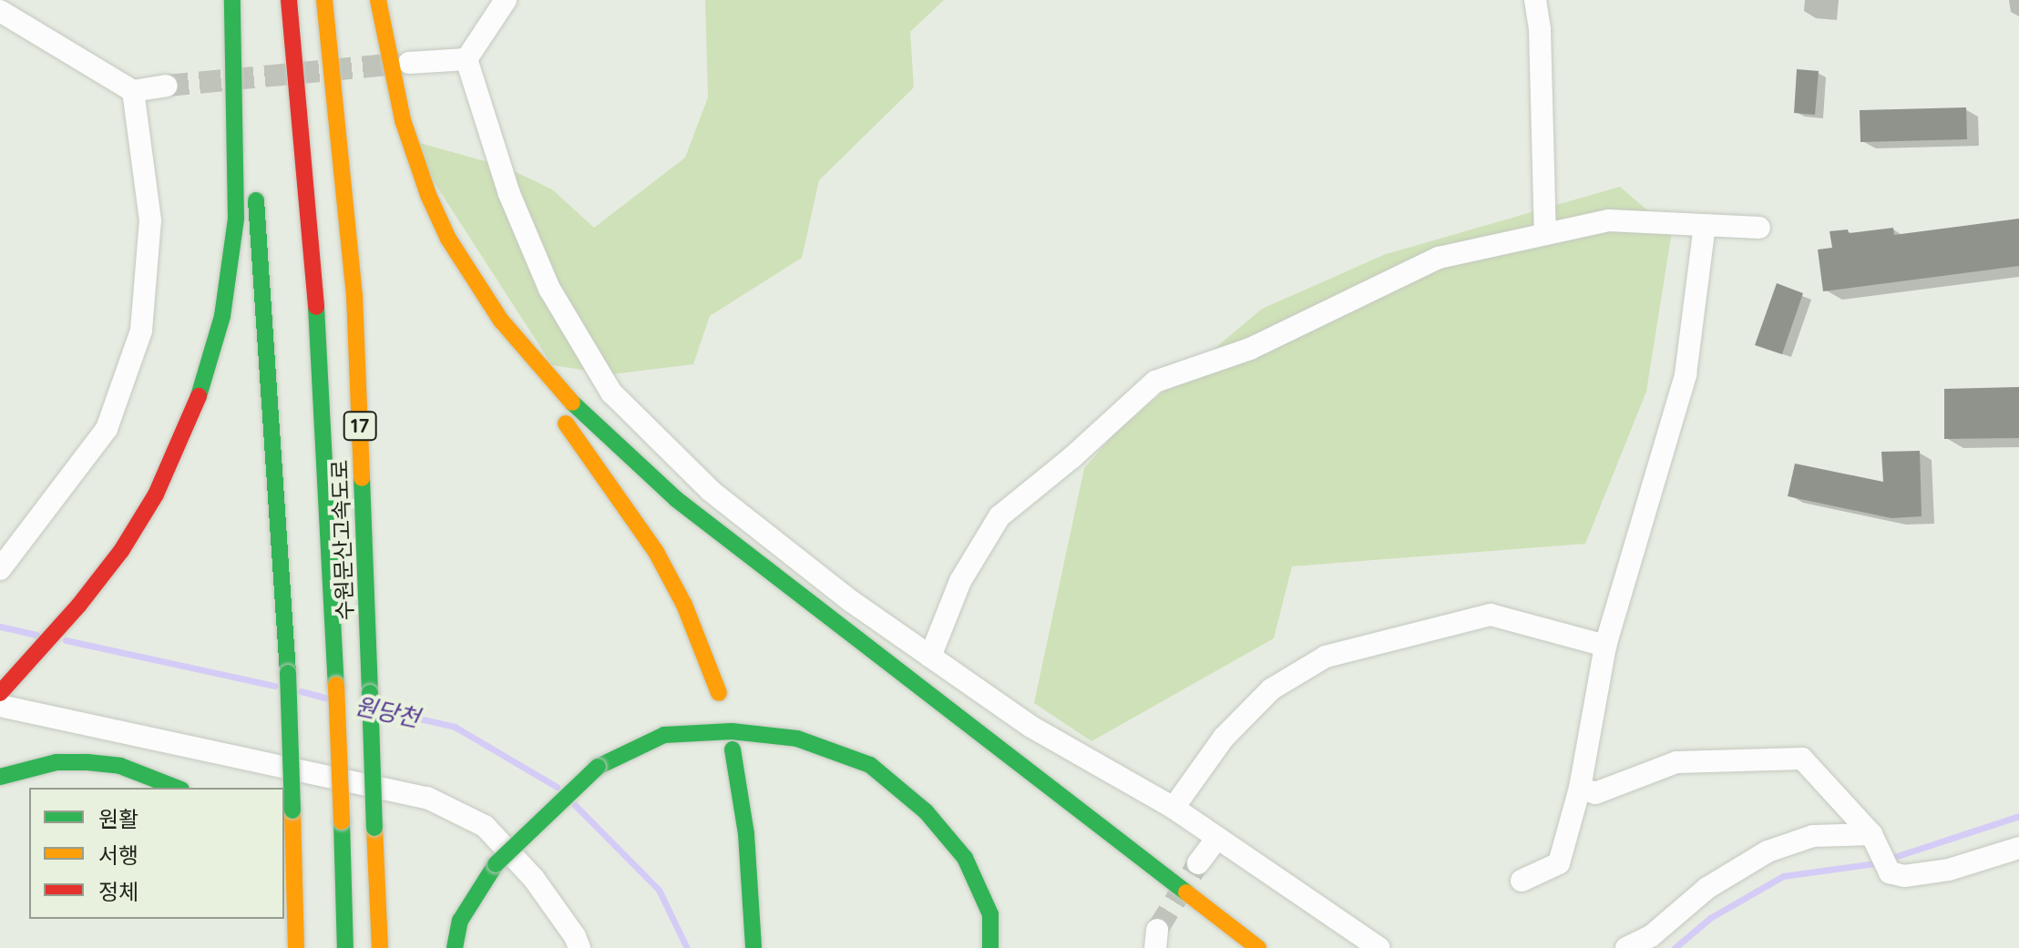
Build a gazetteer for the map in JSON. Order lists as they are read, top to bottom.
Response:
{
  "streets": {
    "highway": ["17", "수원문산고속도로"]
  },
  "water": ["원당천"],
  "legend": ["원활", "서행", "정체"]
}
